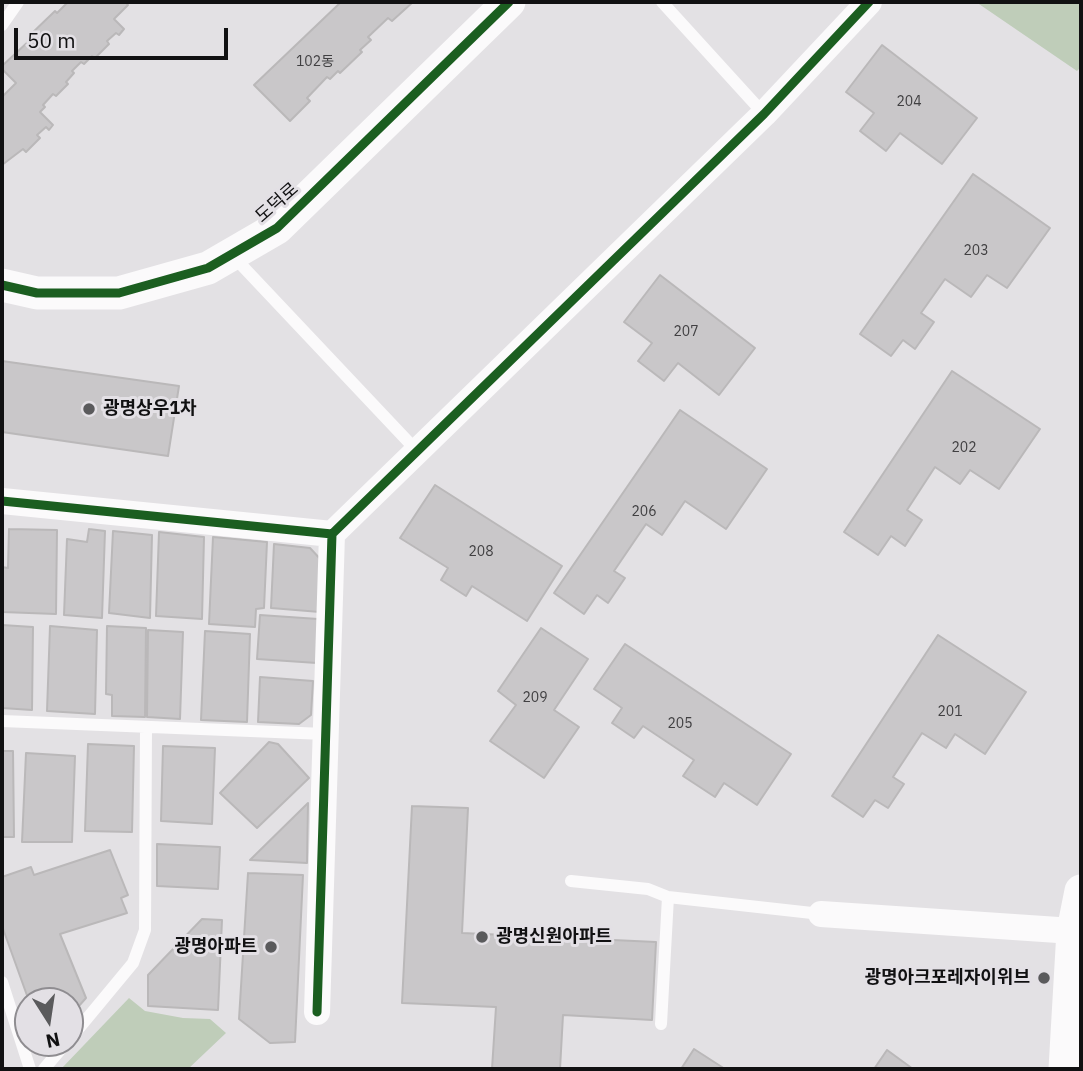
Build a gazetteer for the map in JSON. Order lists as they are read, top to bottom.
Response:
{
  "streets": {
    "street": ["도덕로"]
  },
  "places": [
    "광명상우1차",
    "광명신원아파트",
    "광명아파트",
    "광명아크포레자이위브"
  ],
  "house_numbers": [
    "102동",
    "204",
    "203",
    "207",
    "202",
    "206",
    "208",
    "209",
    "201",
    "205"
  ],
  "scale_bar": "50 m",
  "north": "bottom"
}
